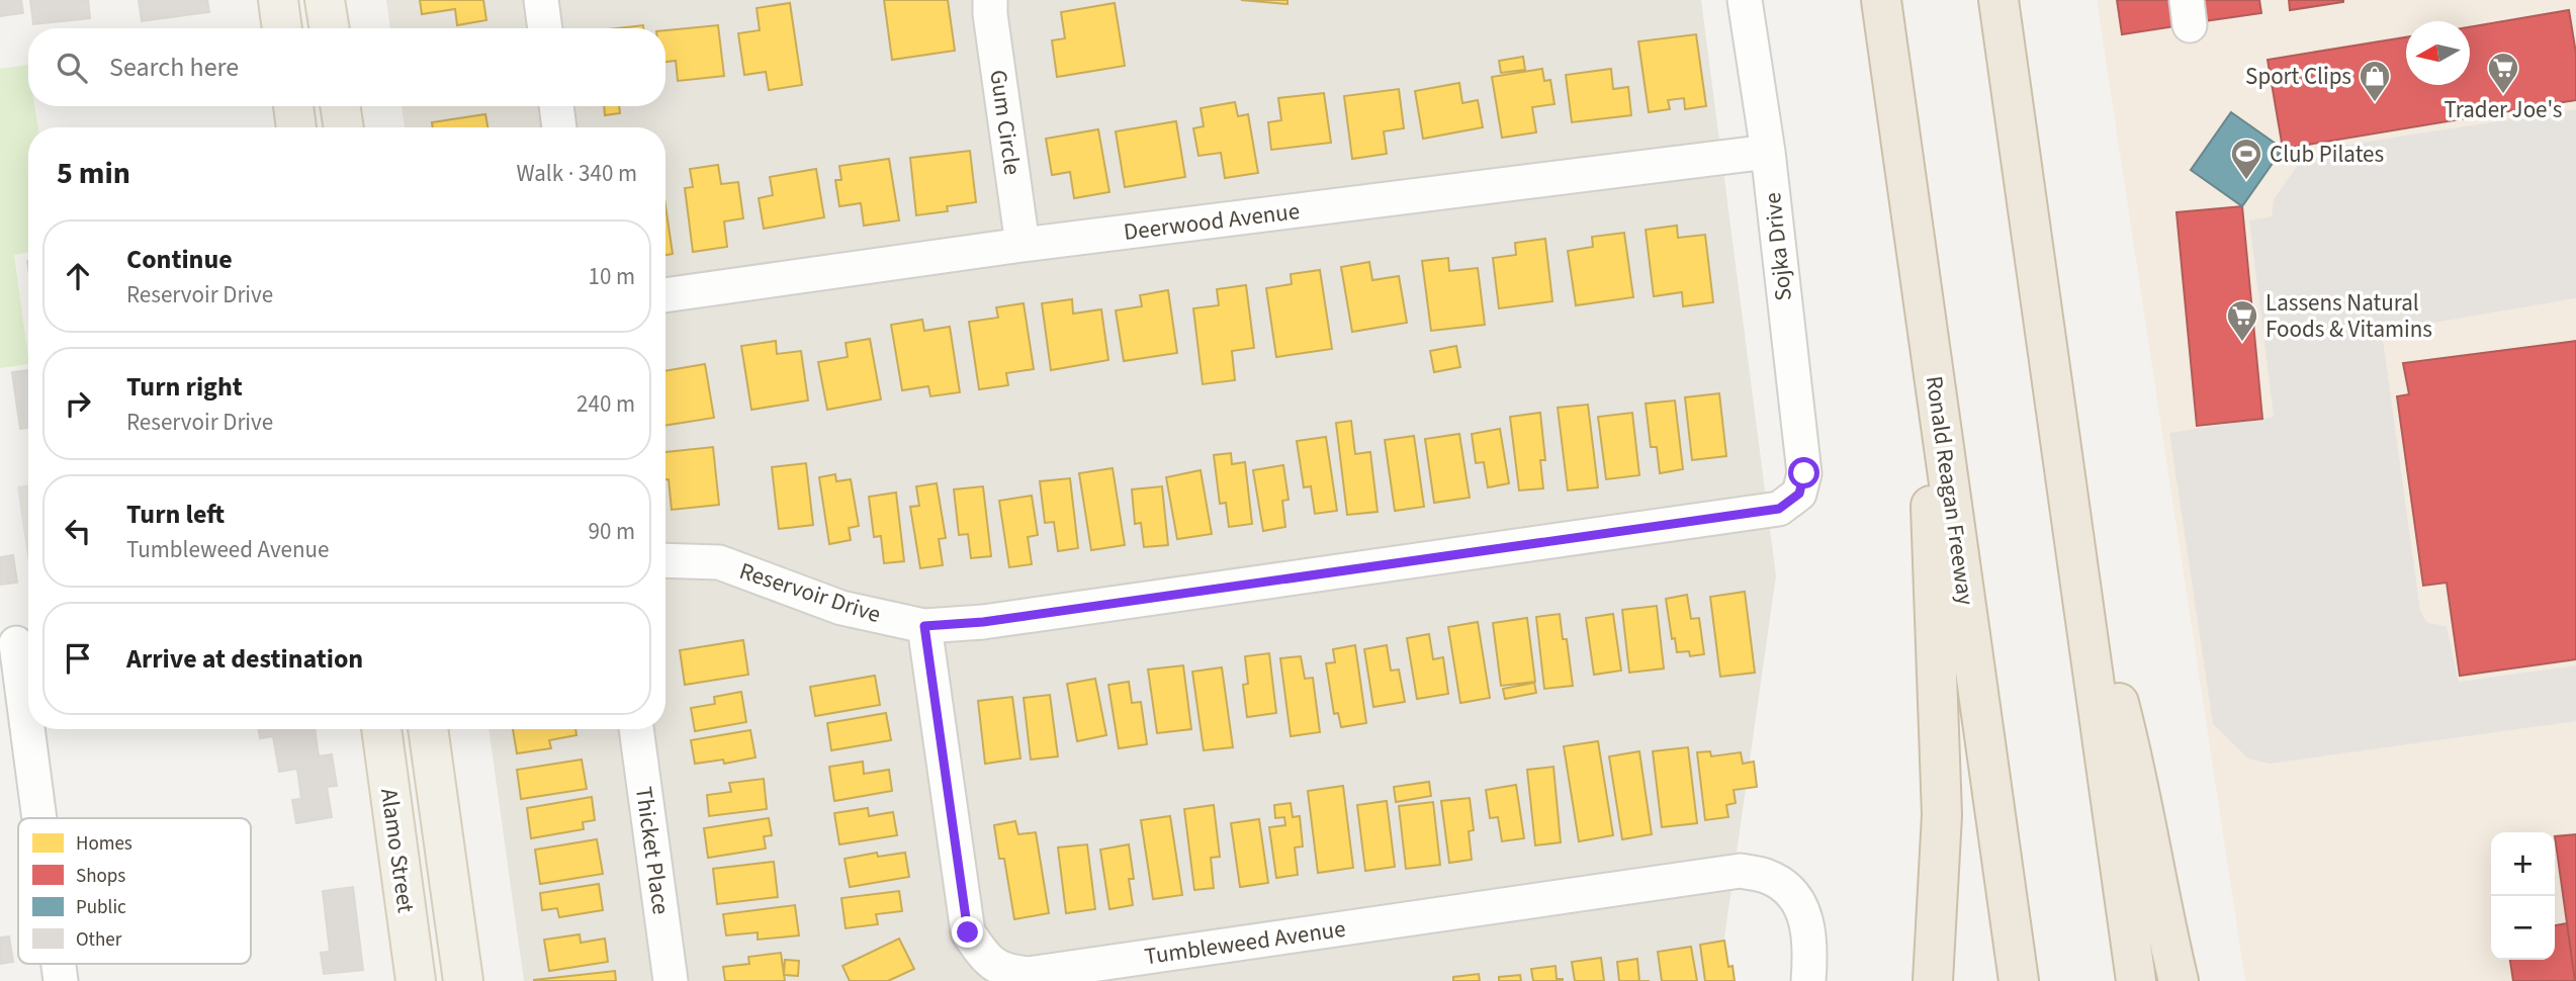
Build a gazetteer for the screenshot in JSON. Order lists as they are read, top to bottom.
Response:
{
  "streets": {
    "highway": ["Ronald Reagan Freeway"],
    "main road": ["Alamo Street"],
    "street": [
      "Gum Circle",
      "Deerwood Avenue",
      "Sojka Drive",
      "Reservoir Drive",
      "Thicket Place",
      "Tumbleweed Avenue"
    ]
  },
  "crossings": [
    ["Gum Circle", "Deerwood Avenue"],
    ["Deerwood Avenue", "Sojka Drive"],
    ["Sojka Drive", "Reservoir Drive"],
    ["Reservoir Drive", "Tumbleweed Avenue"]
  ],
  "places": {
    "supermarket": ["Trader Joe's", "Lassens Natural Foods & Vitamins"],
    "shop": ["Sport Clips"],
    "sports": ["Club Pilates"]
  },
  "legend": [
    "Homes",
    "Shops",
    "Public",
    "Other"
  ],
  "north": "left",
  "page": {
    "search": "Search here",
    "heading": ["5 min", "Walk · 340 m"],
    "list": [
      ["Continue", "Reservoir Drive", "10 m"],
      ["Turn right", "Reservoir Drive", "240 m"],
      ["Turn left", "Tumbleweed Avenue", "90 m"],
      "Arrive at destination"
    ],
    "map_buttons": ["+", "−"]
  }
}
